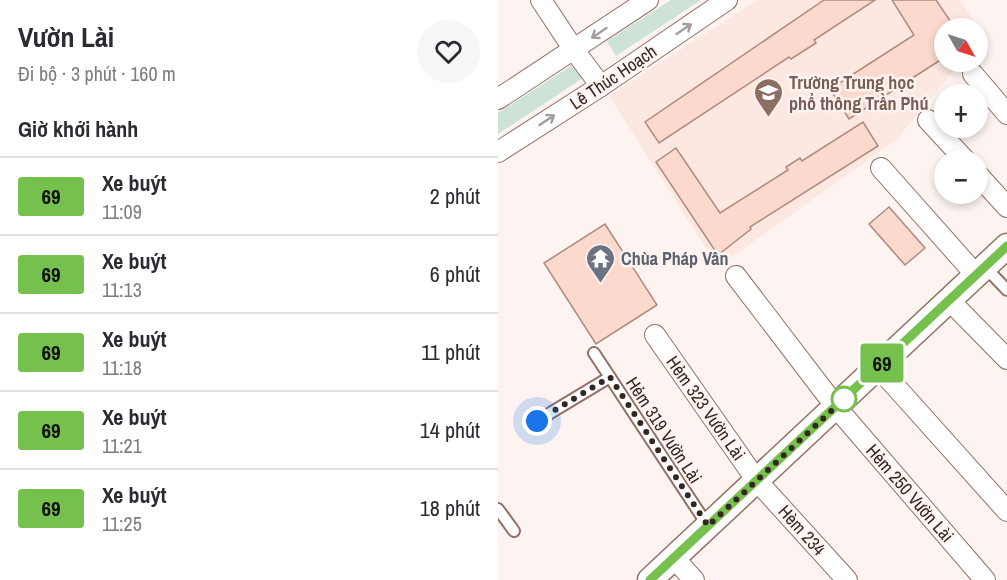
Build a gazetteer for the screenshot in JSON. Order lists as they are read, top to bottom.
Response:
{
  "streets": {
    "street": [
      "Lê Thúc Hoạch",
      "Hẻm 323 Vườn Lài",
      "Hẻm 250 Vườn Lài",
      "Hèm 234"
    ],
    "lane": ["Hẻm 319 Vườn Lài"]
  },
  "crossings": [
    ["Hẻm 323 Vườn Lài", "Hèm 234"]
  ],
  "places": {
    "school or university": ["Trường Trung học phổ thông Trần Phú"],
    "temple": ["Chùa Pháp Vân"]
  },
  "lines": ["bus line 69"],
  "north": "bottom right",
  "page": {
    "heading": [
      ["Vườn Lài", "Đi bộ · 3 phút · 160 m"],
      "Giờ khởi hành"
    ],
    "on_map": "69",
    "map_buttons": ["+", "−"],
    "list": [
      {
        "mark": "69",
        "name": "Xe buýt",
        "note": "11:09",
        "value": "2 phút"
      },
      {
        "mark": "69",
        "name": "Xe buýt",
        "note": "11:13",
        "value": "6 phút"
      },
      {
        "mark": "69",
        "name": "Xe buýt",
        "note": "11:18",
        "value": "11 phút"
      },
      {
        "mark": "69",
        "name": "Xe buýt",
        "note": "11:21",
        "value": "14 phút"
      },
      {
        "mark": "69",
        "name": "Xe buýt",
        "note": "11:25",
        "value": "18 phút"
      }
    ]
  }
}
